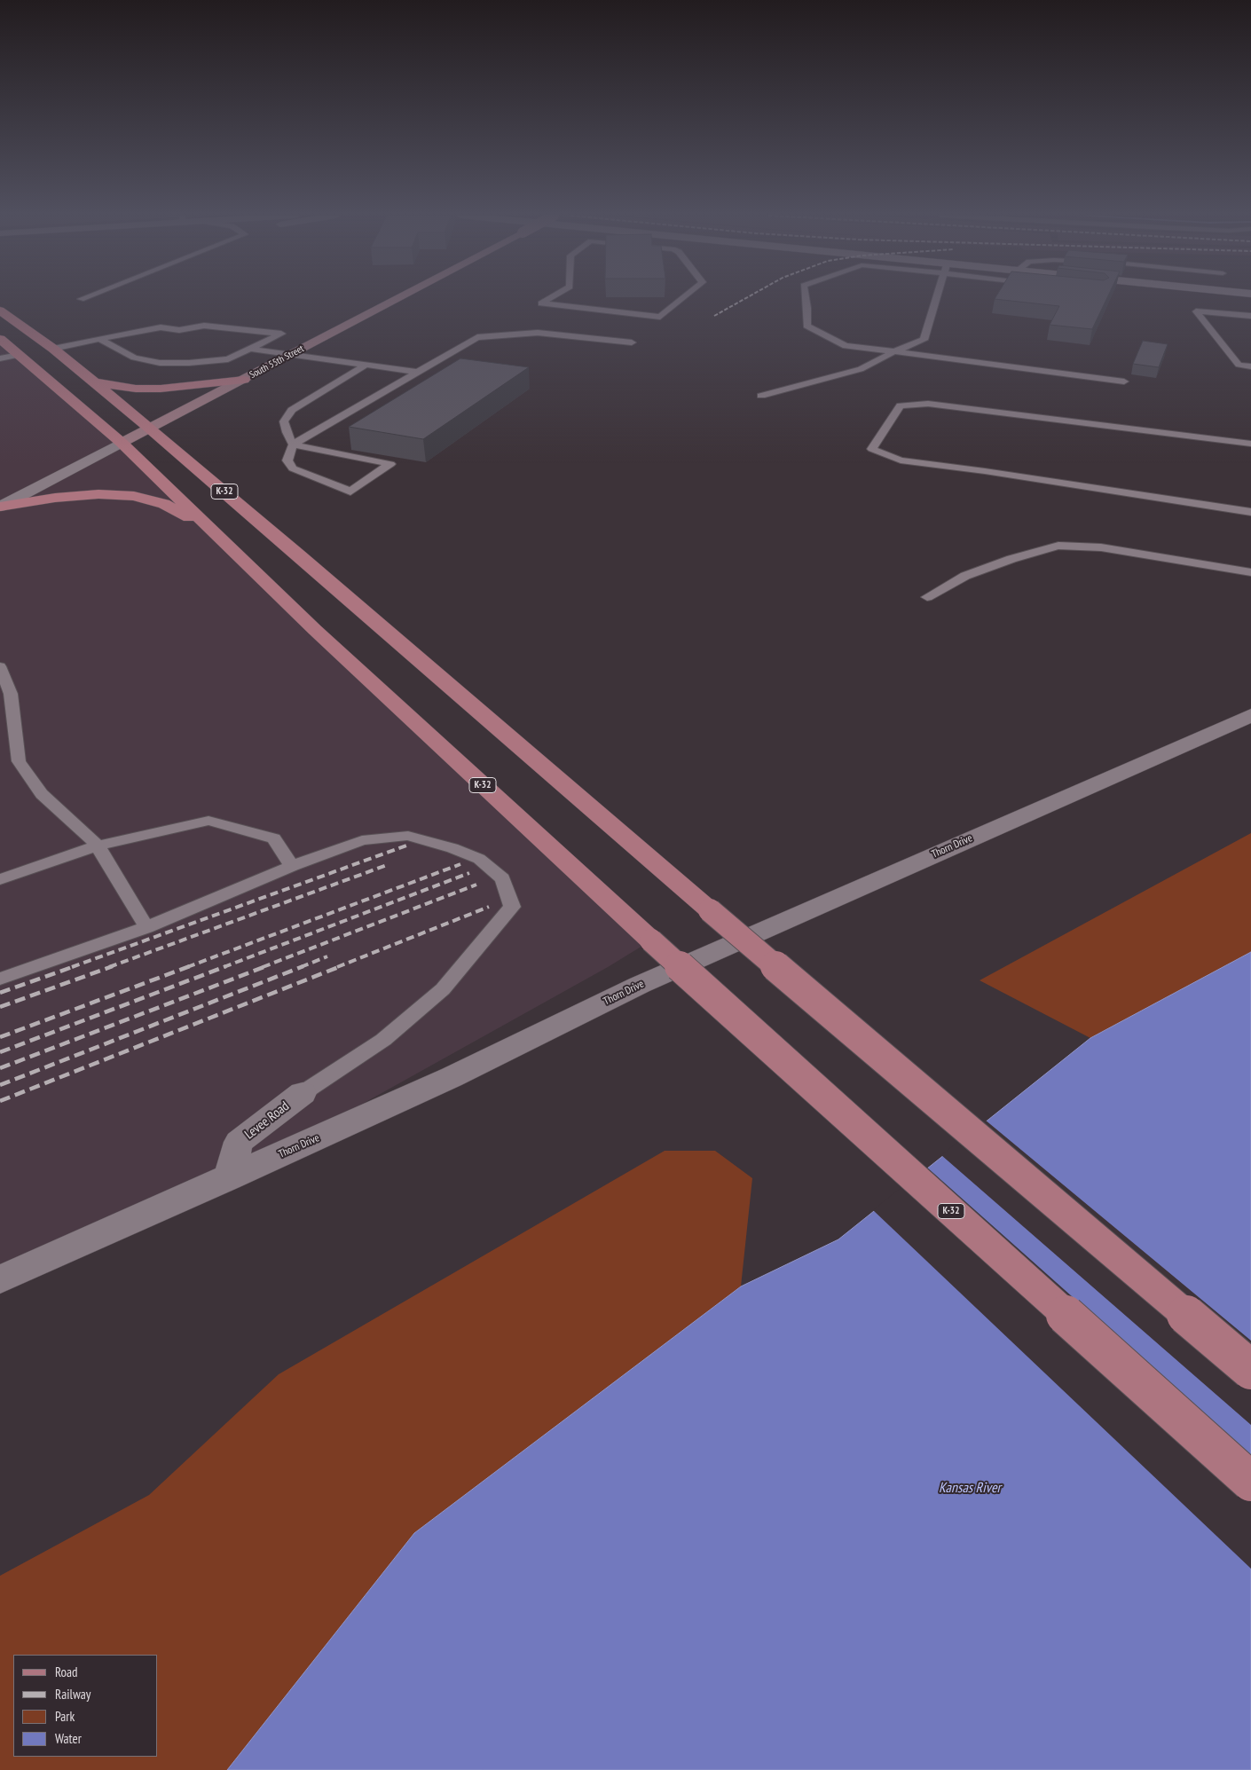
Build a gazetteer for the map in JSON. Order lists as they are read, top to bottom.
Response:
{
  "streets": {
    "main road": ["South 55th Street", "K-32"],
    "street": ["Thorn Drive", "Levee Road"]
  },
  "crossings": [
    ["South 55th Street", "K-32"],
    ["Thorn Drive", "Levee Road"]
  ],
  "water": ["Kansas River"],
  "legend": [
    "Road",
    "Railway",
    "Park",
    "Water"
  ]
}
